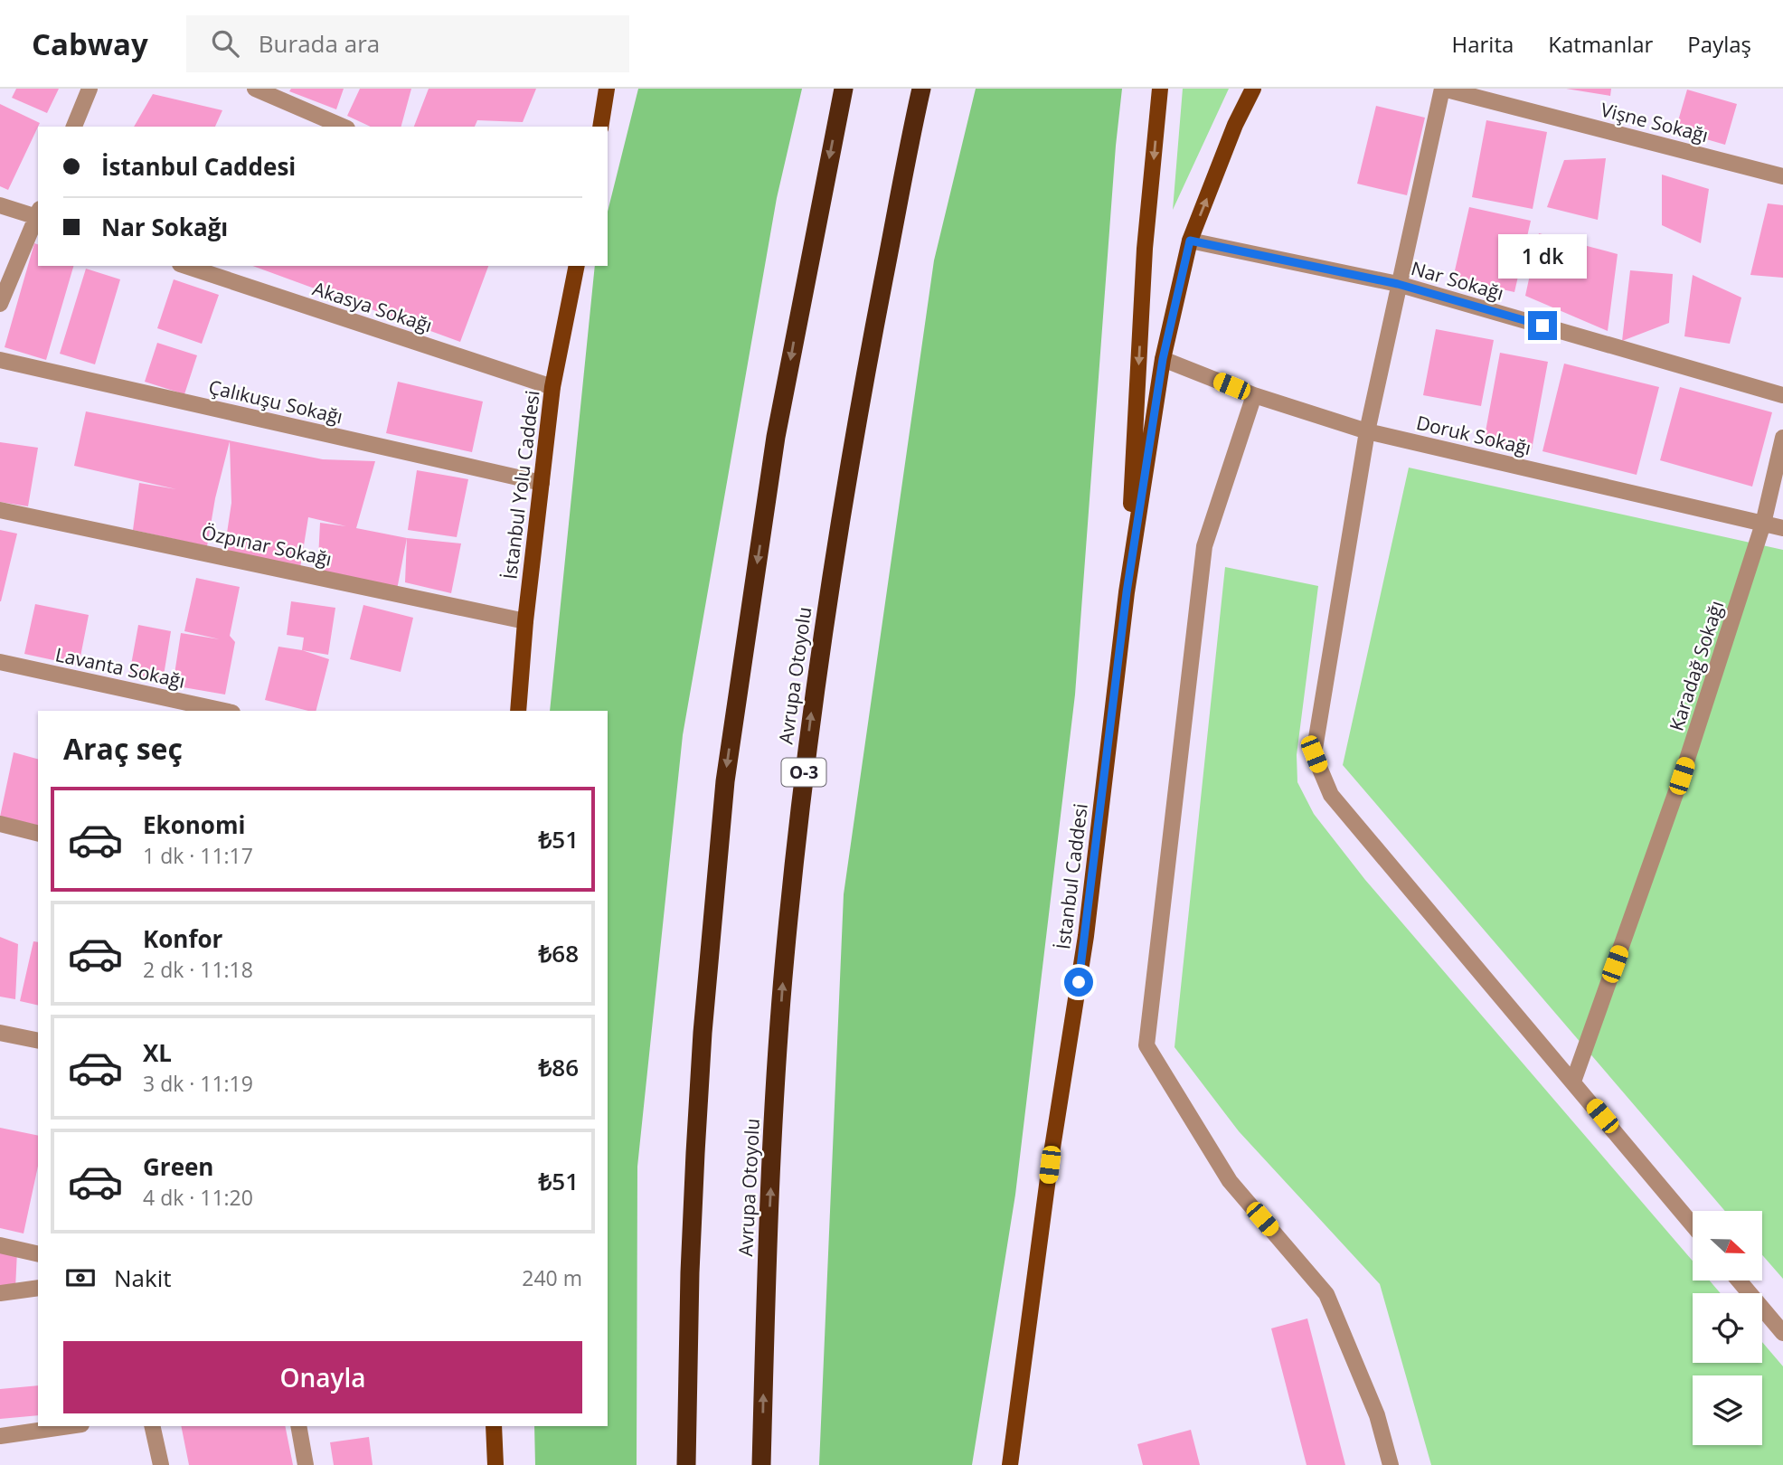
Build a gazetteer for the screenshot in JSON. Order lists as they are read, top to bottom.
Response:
{
  "streets": {
    "highway": ["Avrupa Otoyolu", "O-3"],
    "main road": ["İstanbul Yolu Caddesi", "İstanbul Caddesi"],
    "street": [
      "Vişne Sokağı",
      "Nar Sokağı",
      "Akasya Sokağı",
      "Çalıkuşu Sokağı",
      "Doruk Sokağı",
      "Özpınar Sokağı",
      "Karadağ Sokağı",
      "Lavanta Sokağı"
    ]
  },
  "crossings": [
    ["Akasya Sokağı", "İstanbul Yolu Caddesi"],
    ["Çalıkuşu Sokağı", "İstanbul Yolu Caddesi"],
    ["Doruk Sokağı", "Karadağ Sokağı"],
    ["İstanbul Yolu Caddesi", "Özpınar Sokağı"]
  ],
  "north": "right",
  "page": {
    "header": "Cabway",
    "search": "Burada ara",
    "nav": ["Harita", "Katmanlar", "Paylaş"],
    "banner": ["İstanbul Caddesi", "Nar Sokağı"],
    "bubble": "1 dk",
    "heading": "Araç seç",
    "list": [
      {
        "name": "Ekonomi",
        "note": "1 dk · 11:17",
        "value": "₺51"
      },
      {
        "name": "Konfor",
        "note": "2 dk · 11:18",
        "value": "₺68"
      },
      {
        "name": "XL",
        "note": "3 dk · 11:19",
        "value": "₺86"
      },
      {
        "name": "Green",
        "note": "4 dk · 11:20",
        "value": "₺51"
      }
    ],
    "pay": ["Nakit", "240 m"],
    "buttons": "Onayla"
  }
}
